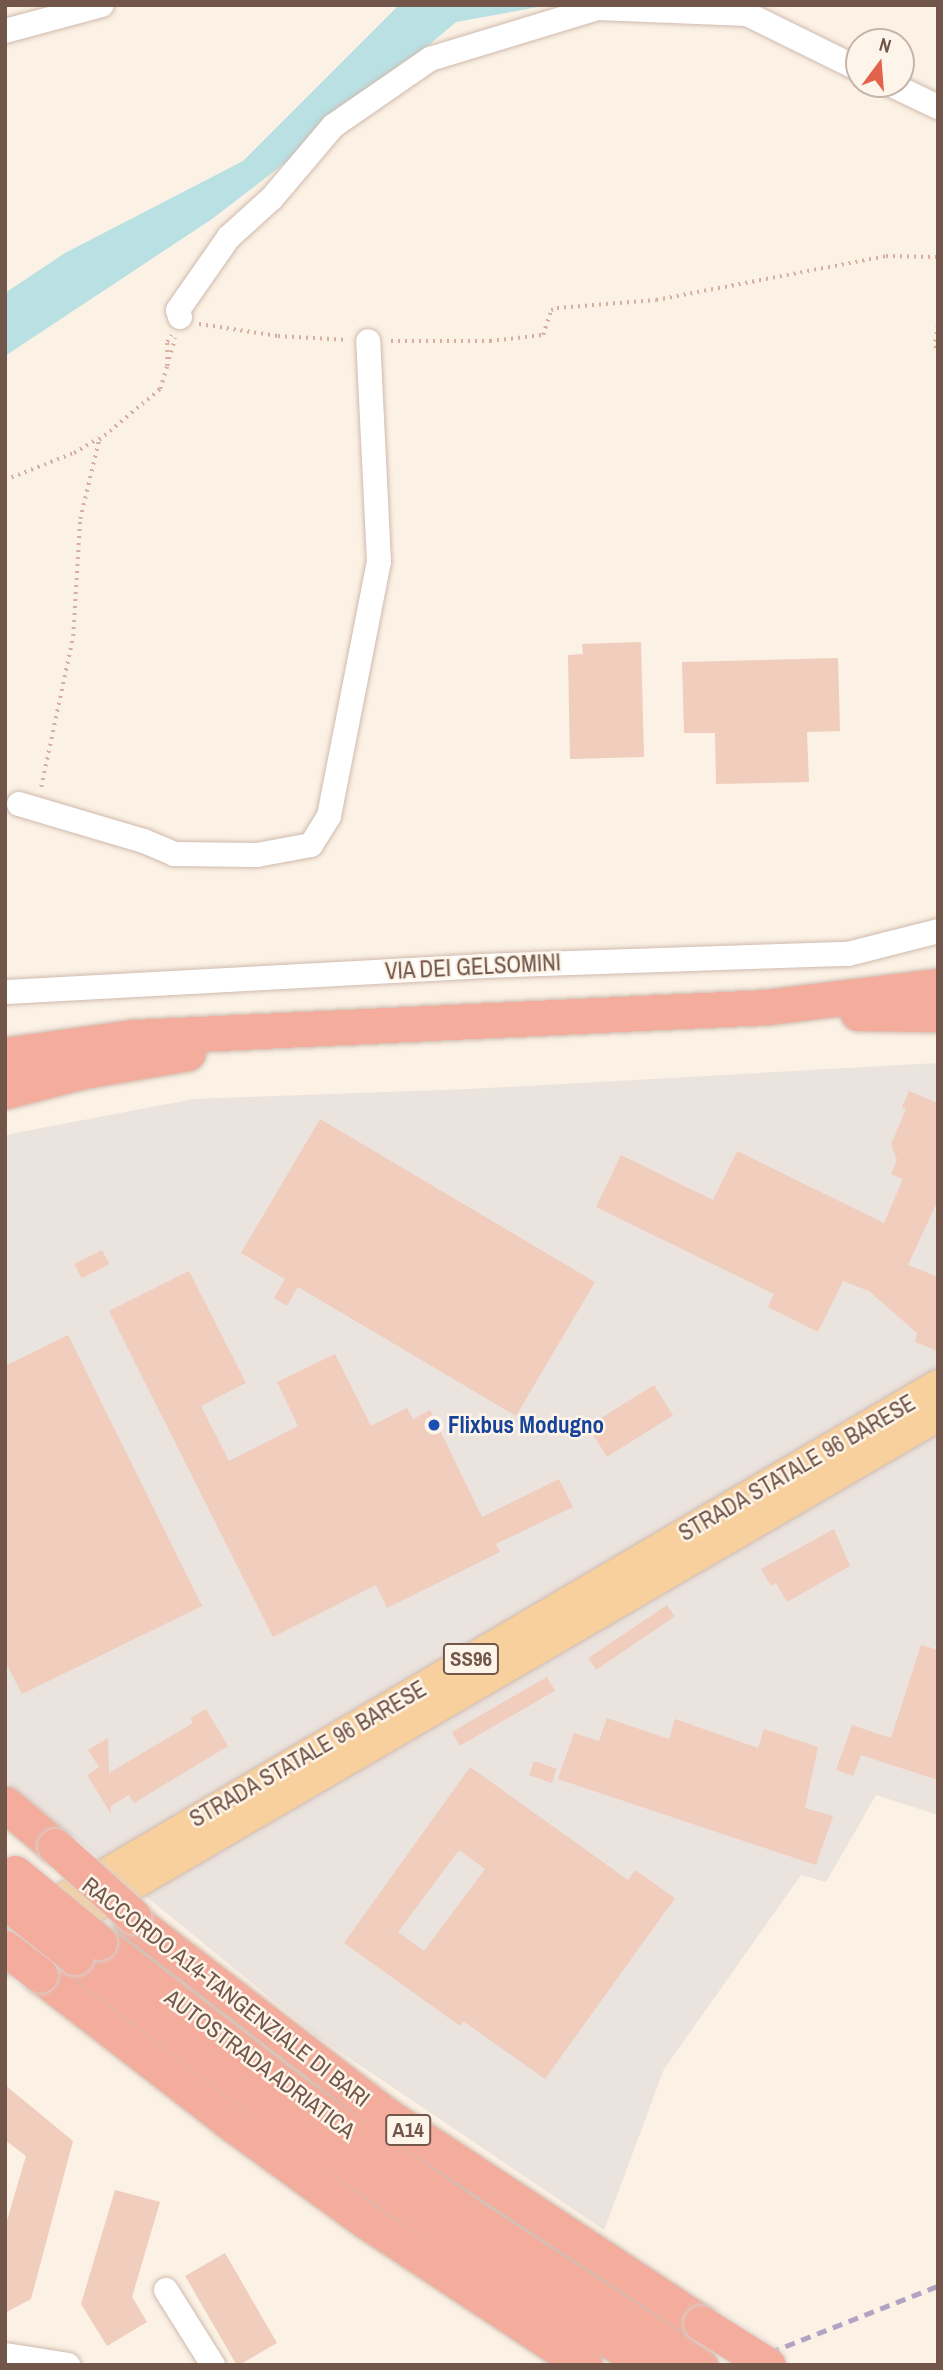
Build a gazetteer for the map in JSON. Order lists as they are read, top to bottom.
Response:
{
  "streets": {
    "highway": ["RACCORDO A14-TANGENZIALE DI BARI", "AUTOSTRADA ADRIATICA", "A14"],
    "main road": ["STRADA STATALE 96 BARESE", "SS96"],
    "street": ["VIA DEI GELSOMINI"]
  },
  "places": ["Flixbus Modugno"],
  "north": "top"
}
